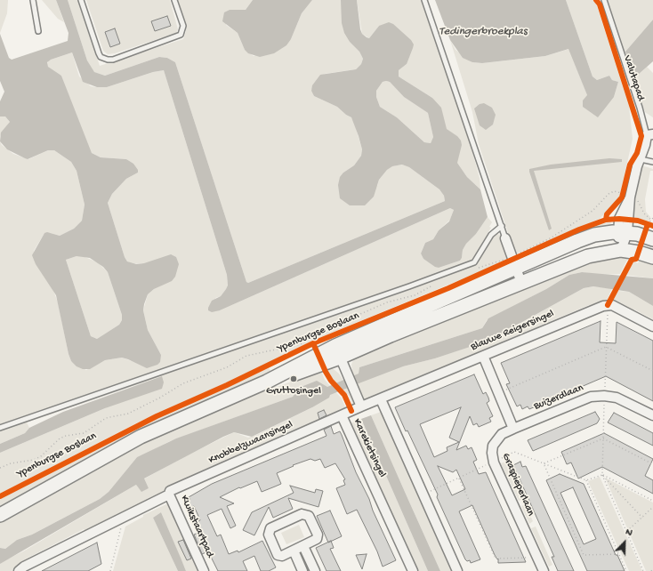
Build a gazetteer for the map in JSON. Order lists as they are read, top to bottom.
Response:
{
  "streets": {
    "main road": ["Ypenburgse Boslaan"],
    "street": [
      "Blauwe Reigersingel",
      "Buizerdlaan",
      "Knobbelzwaansingel",
      "Karekietsingel",
      "Graspieperlaan",
      "Kwikstaartpad"
    ],
    "cycle path": ["Valutapad"]
  },
  "crossings": [
    ["Ypenburgse Boslaan", "Karekietsingel"],
    ["Buizerdlaan", "Graspieperlaan"],
    ["Knobbelzwaansingel", "Karekietsingel"],
    ["Knobbelzwaansingel", "Kwikstaartpad"]
  ],
  "water": ["Tedingerbroekplas"],
  "places": ["Gruttosingel"],
  "north": "top right"
}
